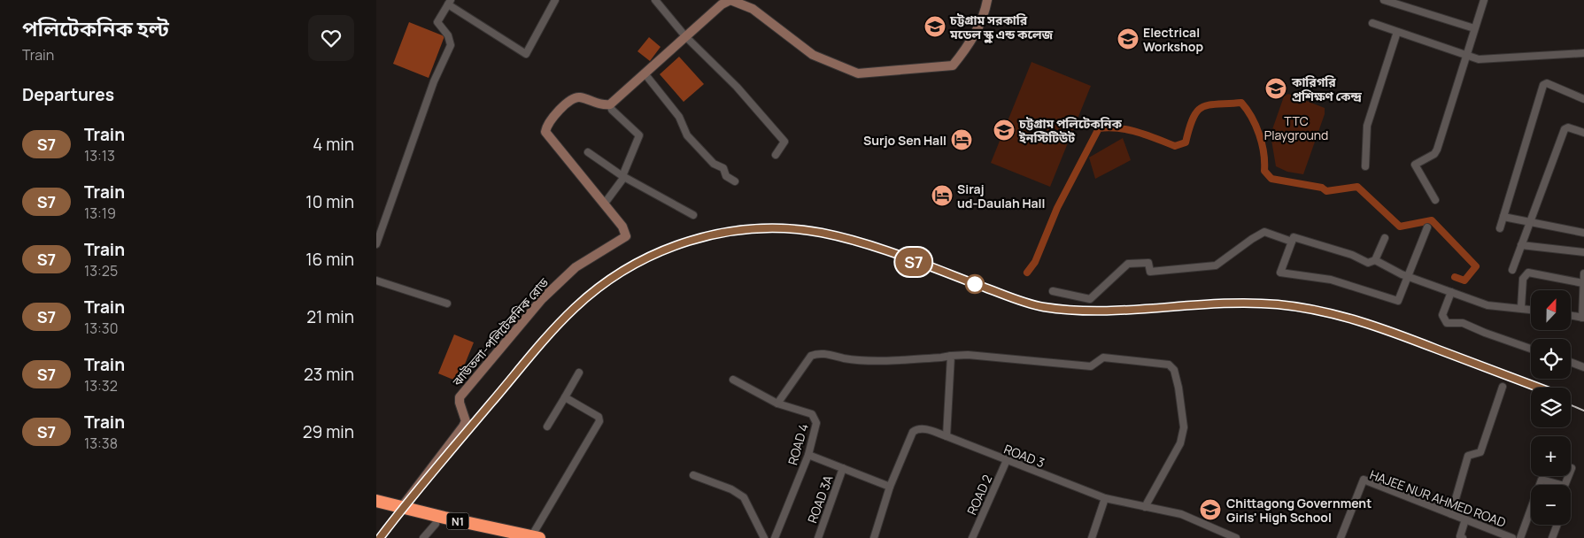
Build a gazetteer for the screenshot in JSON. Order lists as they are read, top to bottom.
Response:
{
  "streets": {
    "highway": ["N1"],
    "main road": ["ঝাউতলা-পলিটেকনিক রোড"],
    "street": [
      "ROAD 4",
      "ROAD 3",
      "ROAD 2",
      "HAJEE NUR AHMED ROAD",
      "ROAD 3A"
    ]
  },
  "crossings": [
    ["ঝাউতলা-পলিটেকনিক রোড", "N1"],
    ["ROAD 3", "ROAD 2"]
  ],
  "parks": ["TTC Playground"],
  "places": {
    "school or university": [
      "চট্টগ্রাম সরকারি মডেল স্কুল এন্ড কলেজ",
      "Electrical Workshop",
      "কারিগরি প্রশিক্ষণ কেন্দ্র",
      "চট্টগ্রাম পলিটেকনিক ইনস্টিটিউট",
      "Chittagong Government Girls' High School"
    ],
    "hotel": ["Surjo Sen Hall", "Siraj ud-Daulah Hall"]
  },
  "north": "top",
  "page": {
    "heading": [
      ["পলিটেকনিক হল্ট", "Train"],
      "Departures"
    ],
    "on_map": "S7",
    "list": [
      {
        "mark": "S7",
        "name": "Train",
        "note": "13:13",
        "value": "4 min"
      },
      {
        "mark": "S7",
        "name": "Train",
        "note": "13:19",
        "value": "10 min"
      },
      {
        "mark": "S7",
        "name": "Train",
        "note": "13:25",
        "value": "16 min"
      },
      {
        "mark": "S7",
        "name": "Train",
        "note": "13:30",
        "value": "21 min"
      },
      {
        "mark": "S7",
        "name": "Train",
        "note": "13:32",
        "value": "23 min"
      },
      {
        "mark": "S7",
        "name": "Train",
        "note": "13:38",
        "value": "29 min"
      }
    ],
    "map_buttons": ["+", "−"]
  }
}
